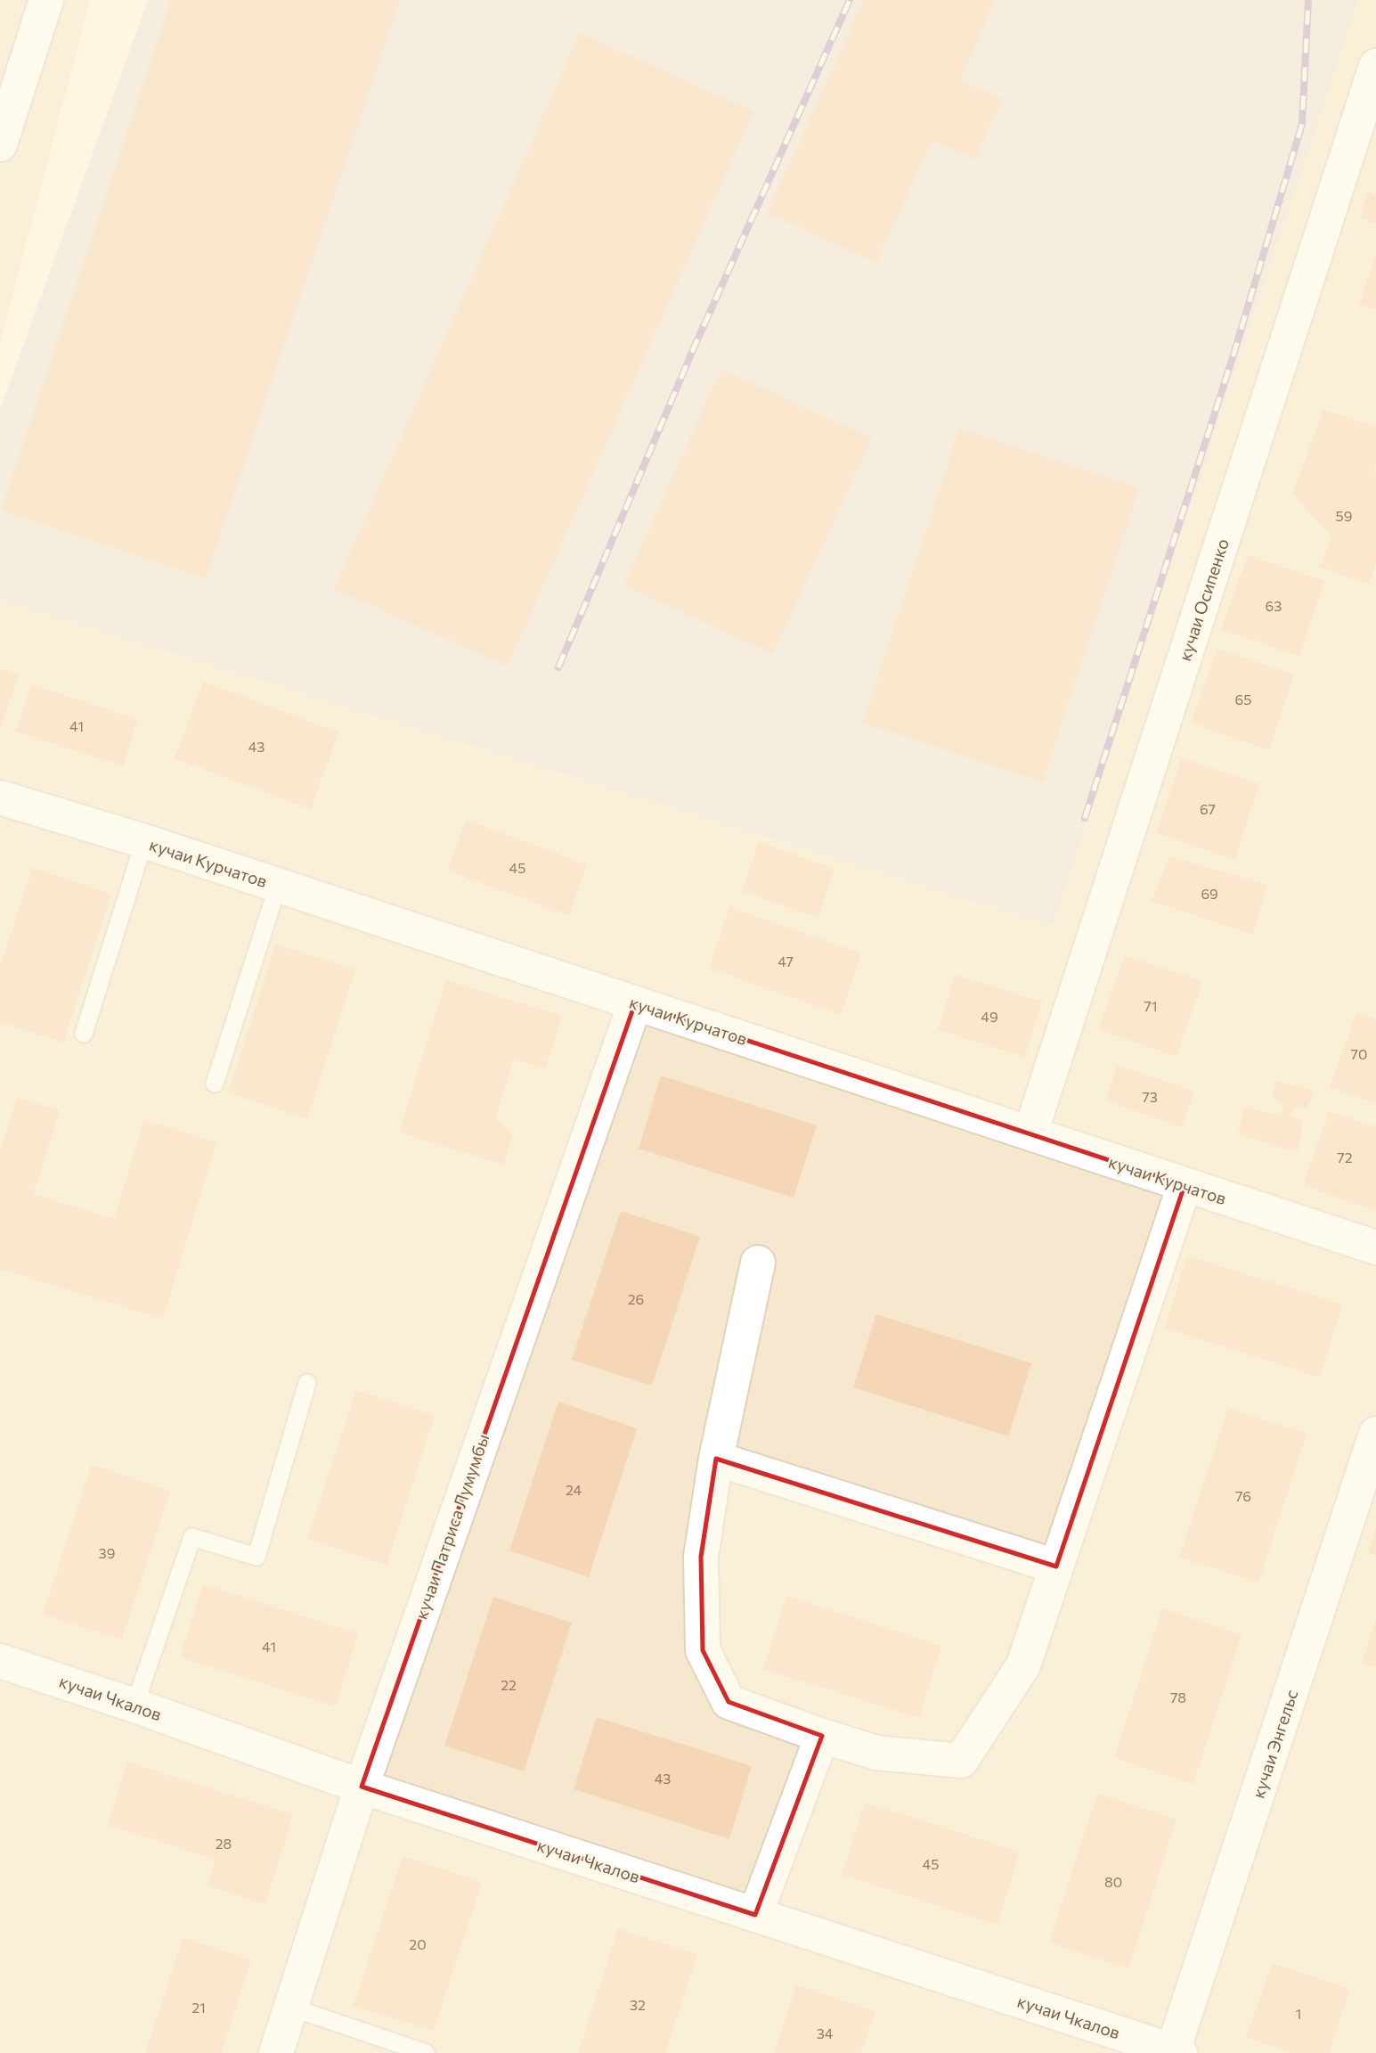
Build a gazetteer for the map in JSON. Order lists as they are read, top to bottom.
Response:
{
  "streets": {
    "street": [
      "кучаи Осипенко",
      "кучаи Курчатов",
      "кучаи Патриса Лумумбы",
      "кучаи Чкалов",
      "кучаи Энгельс"
    ]
  },
  "crossings": [
    ["кучаи Осипенко", "кучаи Курчатов"],
    ["кучаи Курчатов", "кучаи Патриса Лумумбы"],
    ["кучаи Патриса Лумумбы", "кучаи Чкалов"],
    ["кучаи Чкалов", "кучаи Энгельс"]
  ],
  "house_numbers": [
    "59",
    "63",
    "65",
    "41",
    "43",
    "67",
    "45",
    "69",
    "47",
    "71",
    "49",
    "70",
    "73",
    "72",
    "26",
    "24",
    "76",
    "39",
    "41",
    "22",
    "78",
    "43",
    "28",
    "45",
    "80",
    "20",
    "32",
    "21",
    "1",
    "34"
  ]
}
